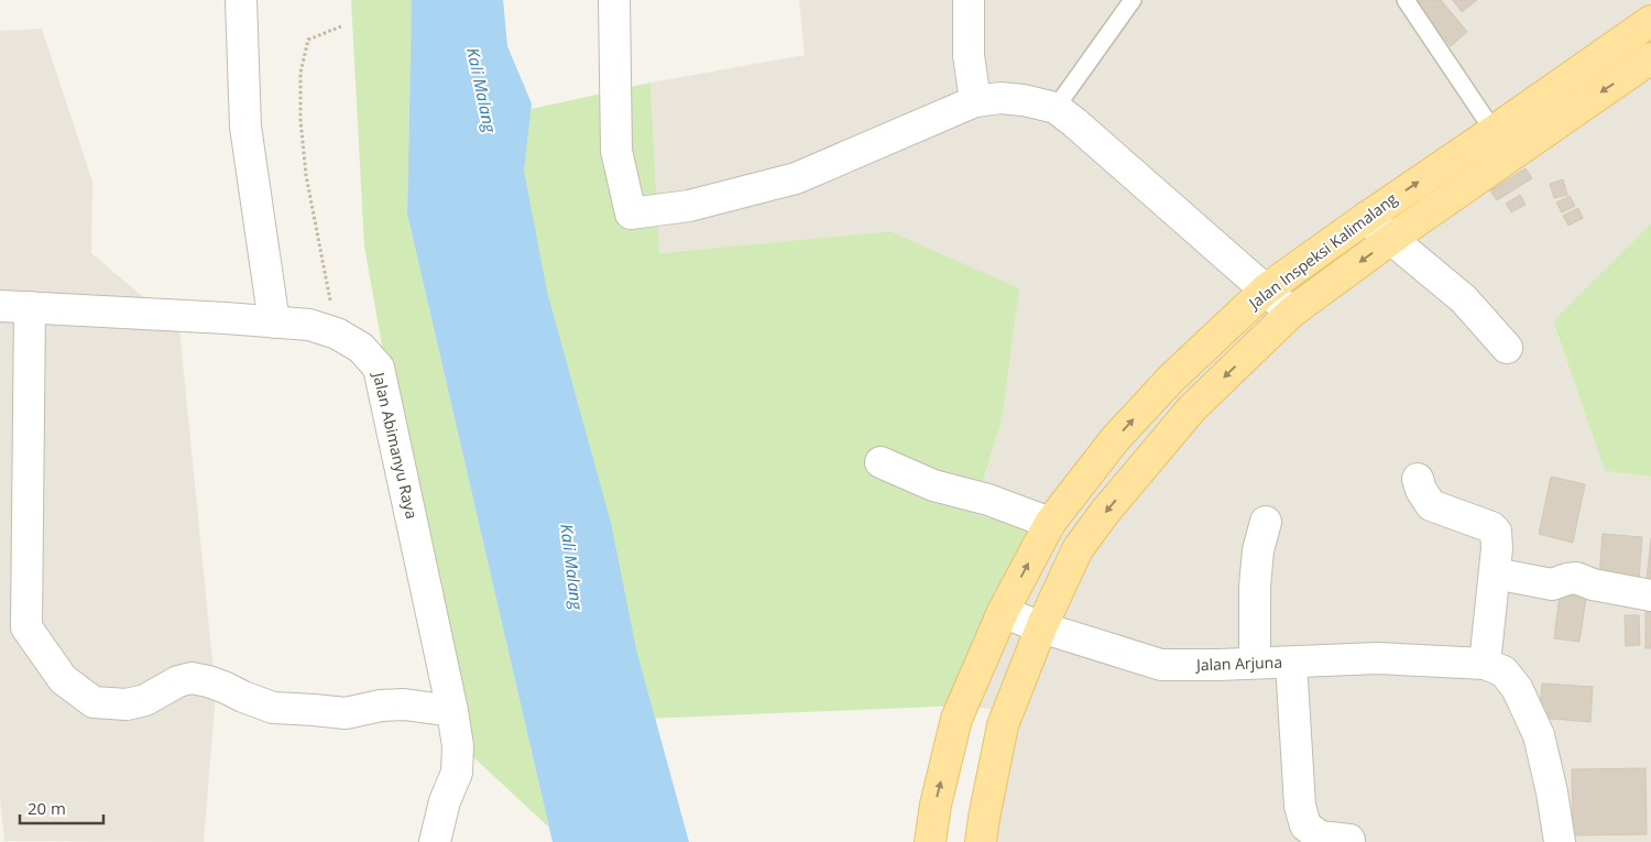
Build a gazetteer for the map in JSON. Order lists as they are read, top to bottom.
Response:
{
  "streets": {
    "main road": ["Jalan Inspeksi Kalimalang"],
    "street": ["Jalan Abimanyu Raya", "Jalan Arjuna"]
  },
  "crossings": [
    ["Jalan Inspeksi Kalimalang", "Jalan Arjuna"]
  ],
  "water": ["Kali Malang"],
  "scale_bar": "20 m"
}
